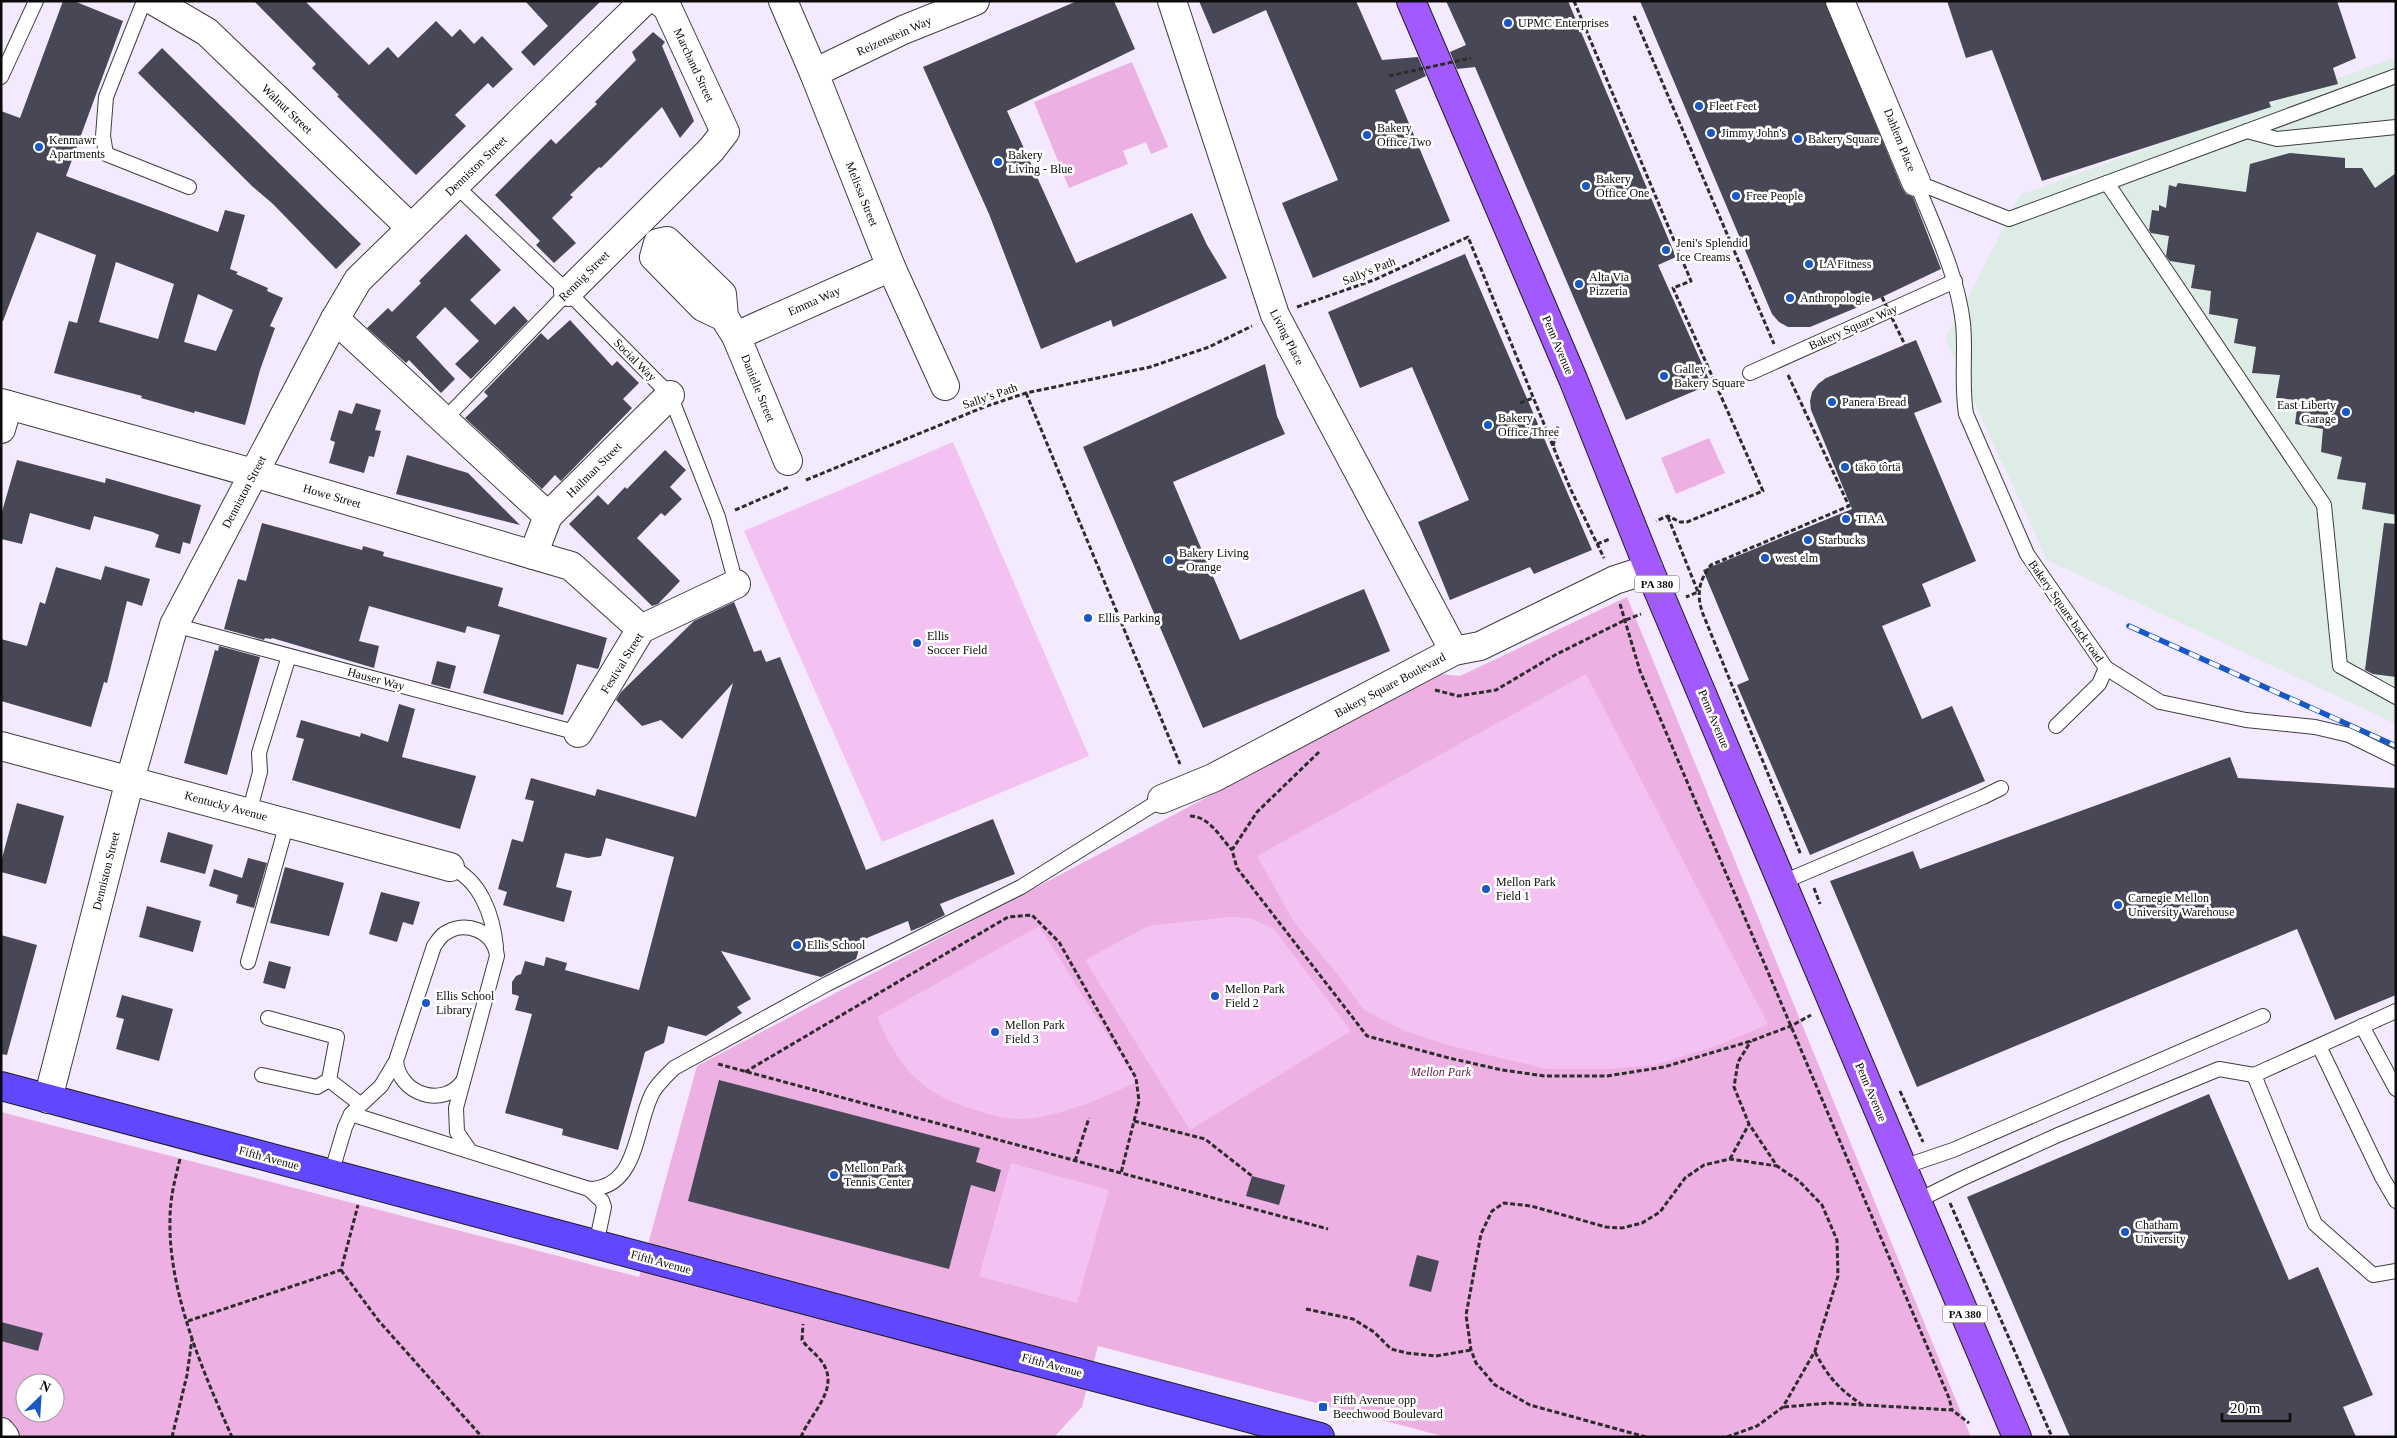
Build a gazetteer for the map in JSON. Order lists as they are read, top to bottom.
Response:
{
  "streets": {
    "highway": ["Fifth Avenue"],
    "main road": ["Penn Avenue", "PA 380"],
    "street": [
      "Reizenstein Way",
      "Marchand Street",
      "Walnut Street",
      "Dahlem Place",
      "Denniston Street",
      "Melissa Street",
      "Rennig Street",
      "Emma Way",
      "Living Place",
      "Danielle Street",
      "Hailman Street",
      "Howe Street",
      "Festival Street",
      "Bakery Square Boulevard",
      "Kentucky Avenue"
    ],
    "lane": [
      "Bakery Square Way",
      "Social Way",
      "Bakery Square back road",
      "Hauser Way"
    ],
    "path": ["Sally's Path", "Sally’s Path"]
  },
  "crossings": [
    ["Reizenstein Way", "Melissa Street"],
    ["Marchand Street", "Rennig Street"],
    ["Walnut Street", "Denniston Street"],
    ["Dahlem Place", "Bakery Square Way"],
    ["Dahlem Place", "Bakery Square back road"],
    ["Denniston Street", "Social Way"],
    ["Denniston Street", "Howe Street"],
    ["Denniston Street", "Hauser Way"],
    ["Denniston Street", "Kentucky Avenue"],
    ["Denniston Street", "Fifth Avenue"],
    ["Melissa Street", "Emma Way"],
    ["Sally's Path", "Living Place"],
    ["Sally's Path", "Sally’s Path"],
    ["Rennig Street", "Social Way"],
    ["Emma Way", "Danielle Street"],
    ["Living Place", "Sally’s Path"],
    ["Living Place", "Bakery Square Boulevard"],
    ["Penn Avenue", "Bakery Square Boulevard"],
    ["Social Way", "Sally’s Path"],
    ["Social Way", "Hailman Street"],
    ["Social Way", "Festival Street"],
    ["Hailman Street", "Howe Street"],
    ["Howe Street", "Festival Street"],
    ["Festival Street", "Hauser Way"]
  ],
  "parks": ["Mellon Park"],
  "places": {
    "other": [
      "UPMC Enterprises",
      "Fleet Feet",
      "Jimmy John's",
      "Bakery Office Two",
      "Bakery Square",
      "Kenmawr Apartments",
      "Bakery Living - Blue",
      "Bakery Office One",
      "Free People",
      "Jeni's Splendid Ice Creams",
      "LA Fitness",
      "Alta Via Pizzeria",
      "Anthropologie",
      "Galley Bakery Square",
      "Panera Bread",
      "East Liberty Garage",
      "Bakery Office Three",
      "täkō tôrtä",
      "TIAA",
      "Starbucks",
      "west elm",
      "Bakery Living - Orange",
      "Ellis Parking",
      "Ellis Soccer Field",
      "Mellon Park Field 1",
      "Carnegie Mellon University Warehouse",
      "Ellis School",
      "Mellon Park Field 2",
      "Ellis School Library",
      "Mellon Park Field 3",
      "Mellon Park Tennis Center",
      "Chatham University"
    ],
    "transit": ["Fifth Avenue opp Beechwood Boulevard"]
  },
  "scale_bar": "20 m",
  "north": "top right"
}
